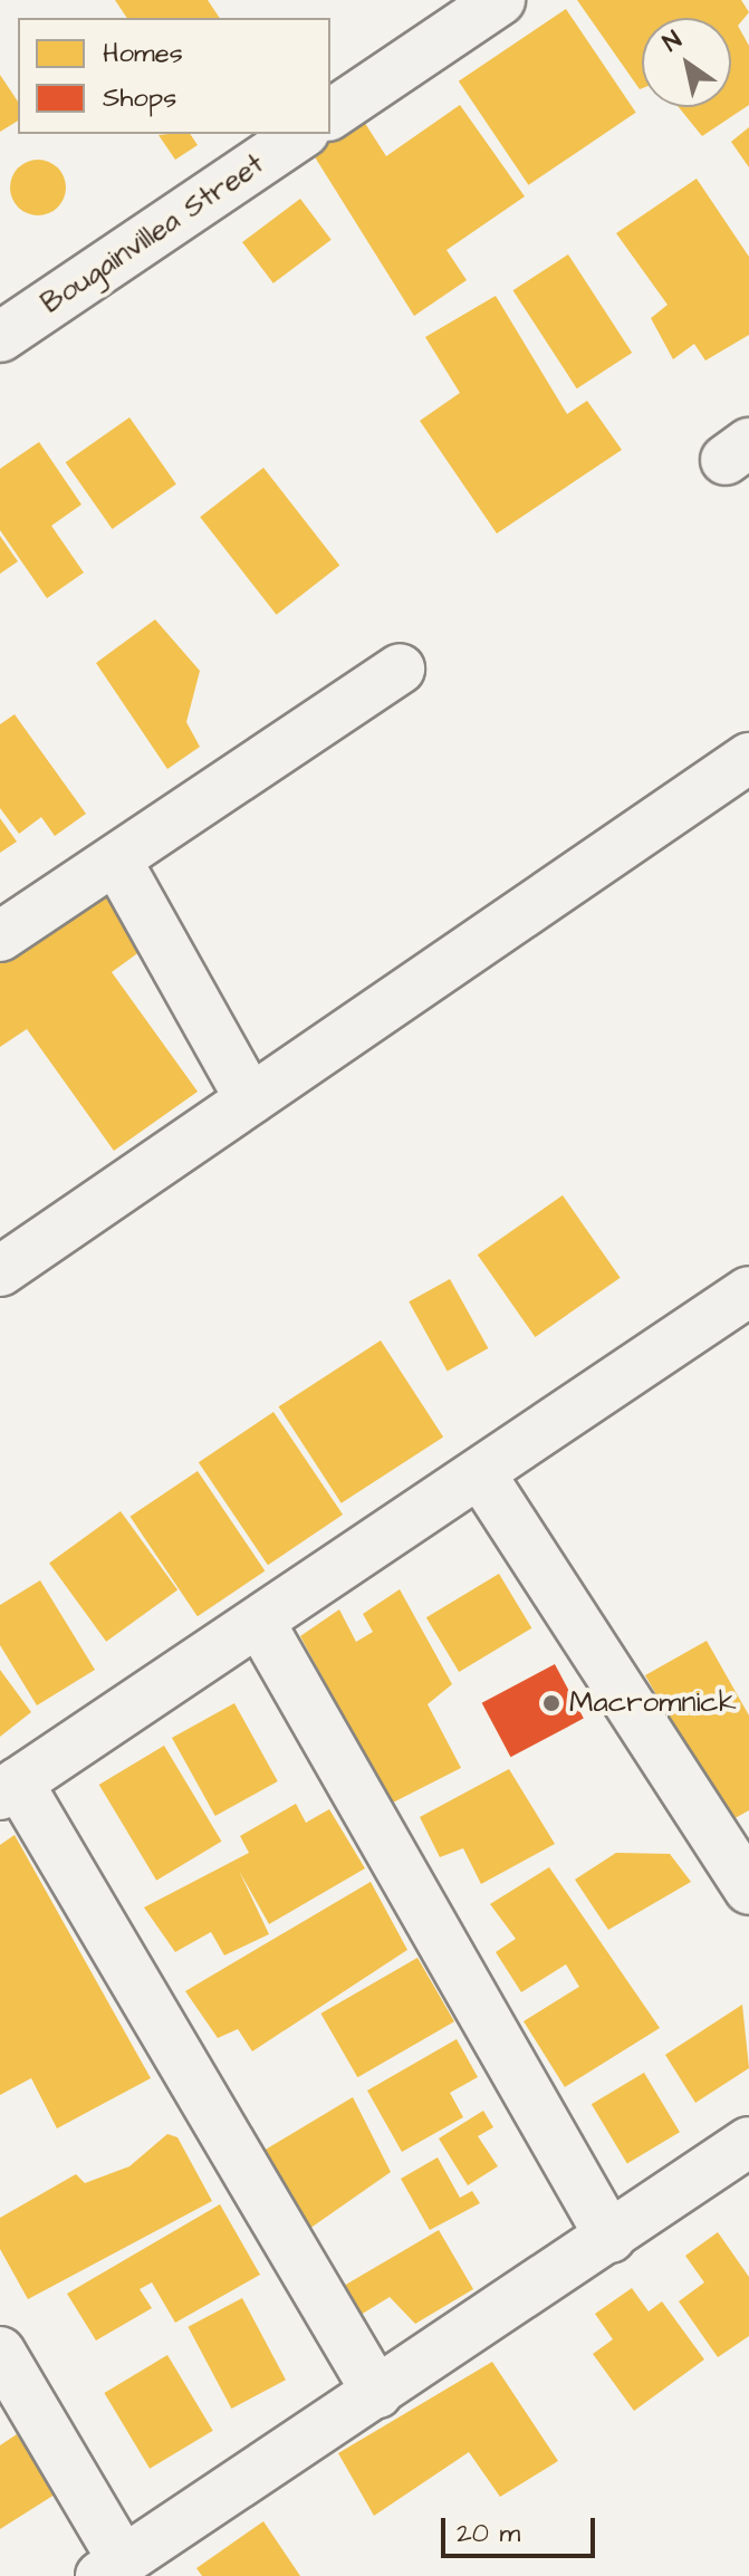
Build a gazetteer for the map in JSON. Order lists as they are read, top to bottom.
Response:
{
  "streets": {
    "street": ["Bougainvillea Street"]
  },
  "places": ["Macromnick"],
  "legend": ["Homes", "Shops"],
  "scale_bar": "20 m",
  "north": "top left"
}
